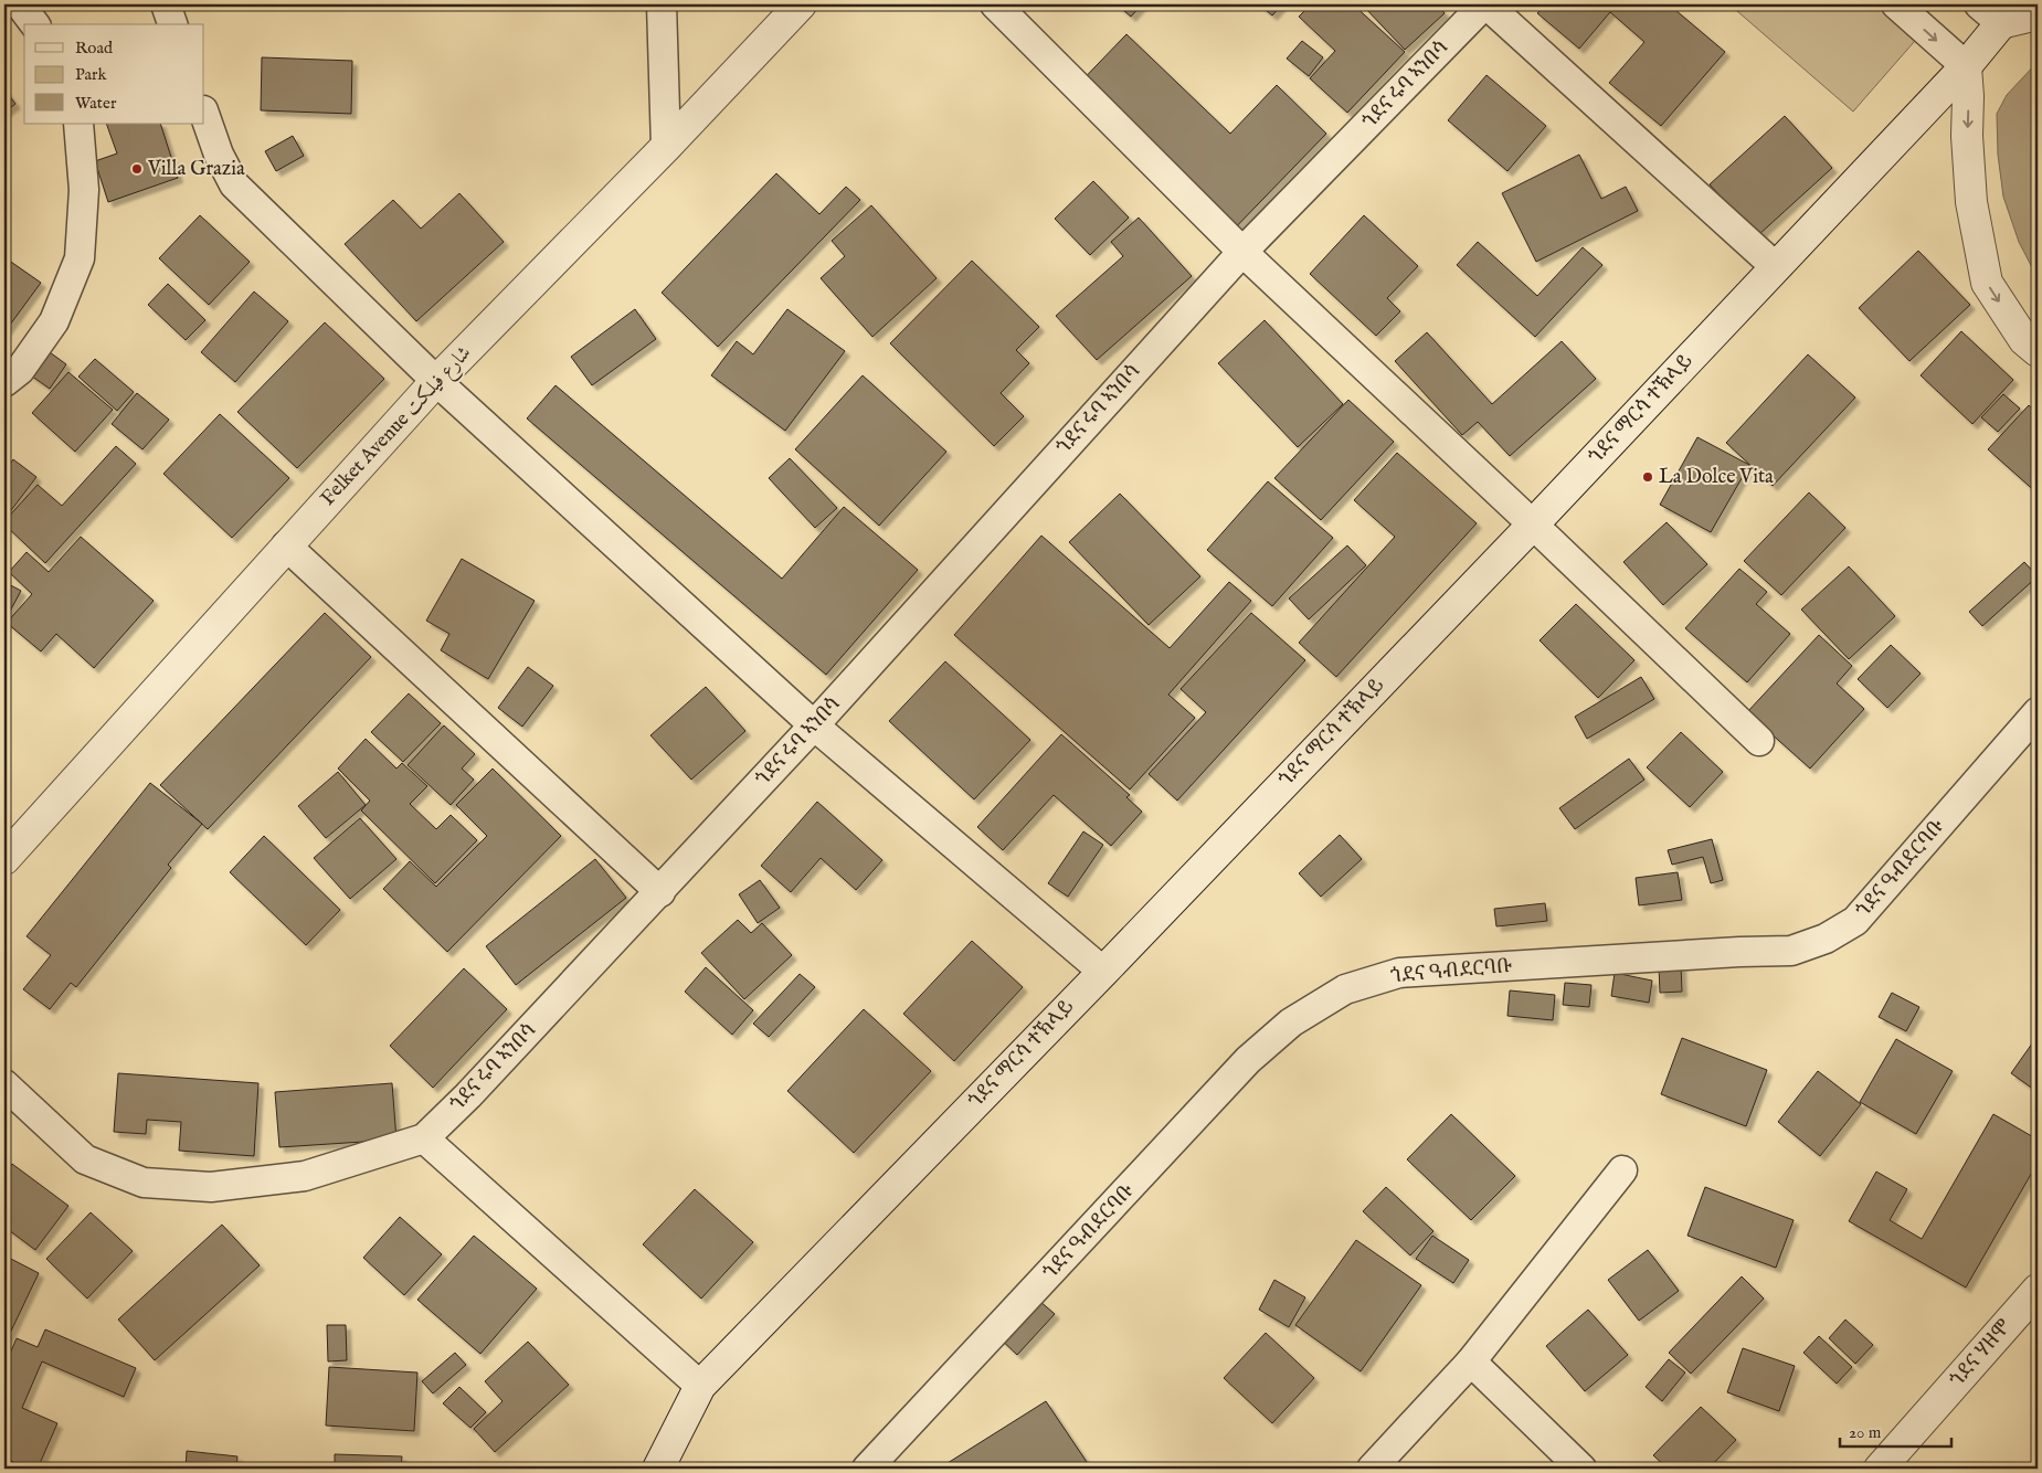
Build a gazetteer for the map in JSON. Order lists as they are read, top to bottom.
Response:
{
  "streets": {
    "main road": ["ጎደና ማርሳ ተኽላይ", "Felket Avenue شارع فيلكت", "ጎደና ሃዘሞ"],
    "street": ["ጎደና ሩባ ኣንበሳ", "ጎደና ዓብደርባቡ"]
  },
  "places": ["Villa Grazia", "La Dolce Vita"],
  "legend": ["Road", "Park", "Water"],
  "scale_bar": "20 m"
}
